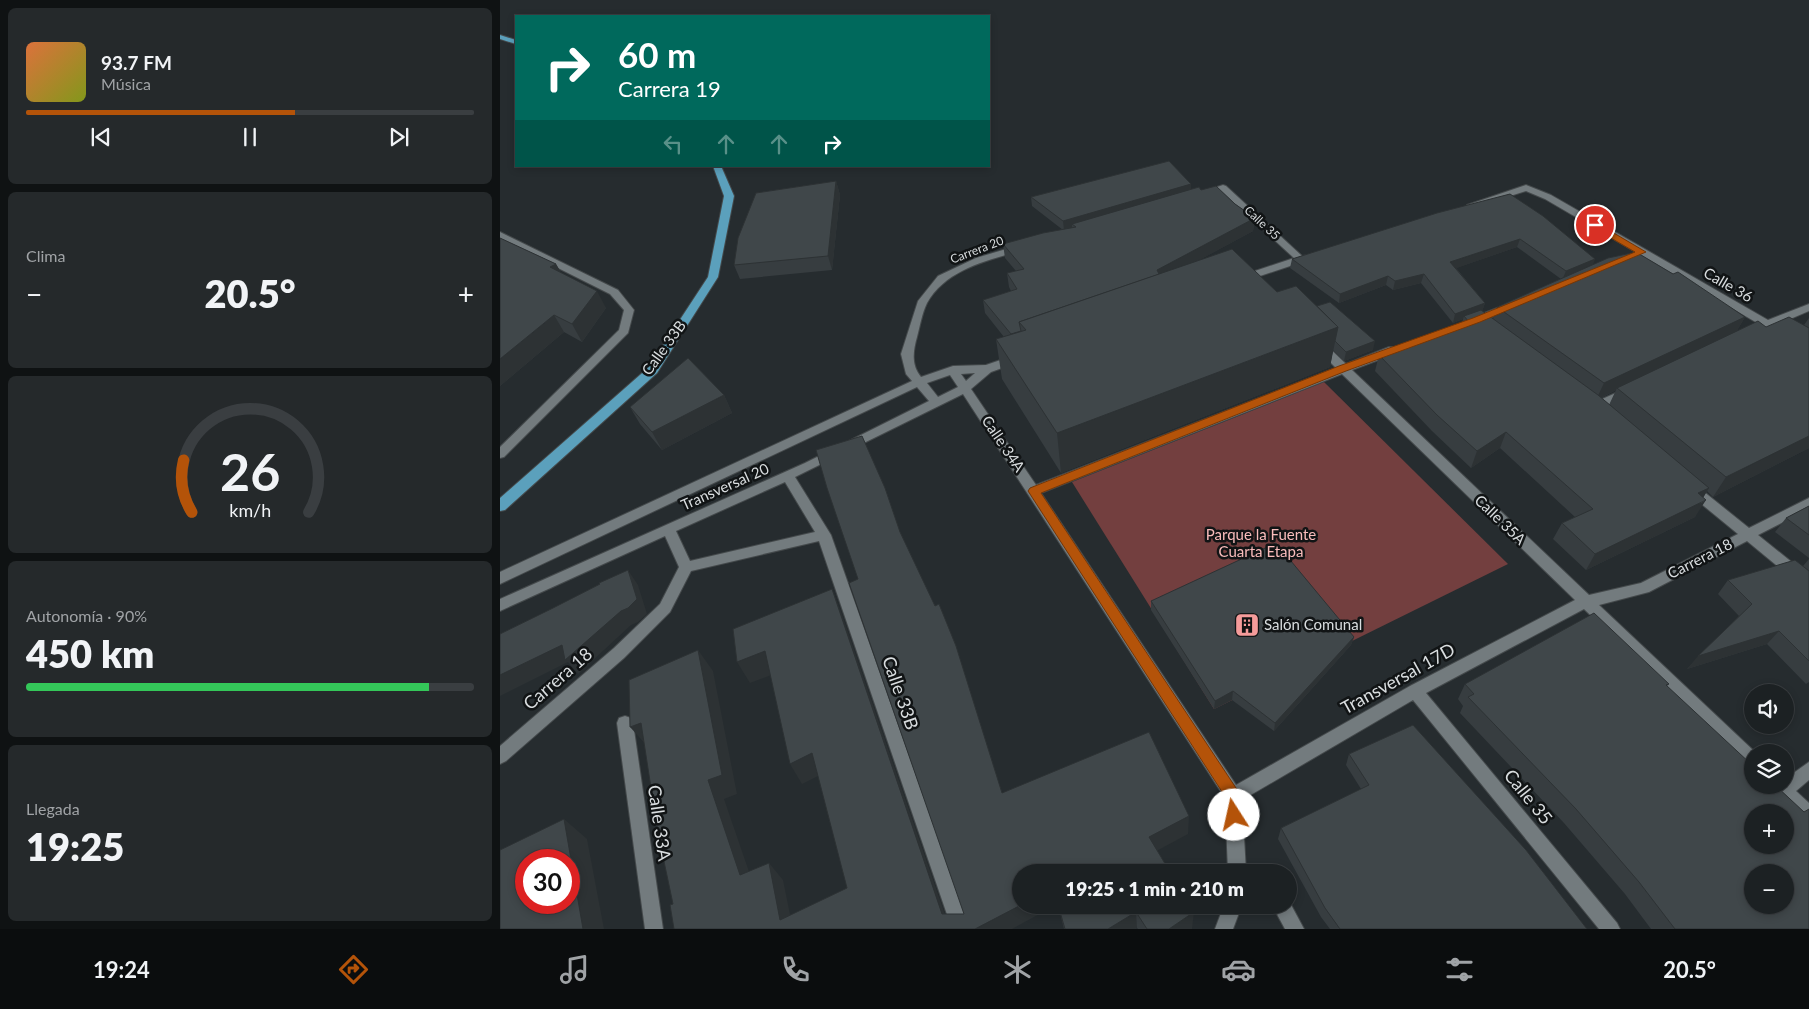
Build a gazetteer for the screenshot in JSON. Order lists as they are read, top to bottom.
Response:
{
  "streets": {
    "main road": ["Calle 33B"],
    "street": [
      "Calle 35",
      "Carrera 20",
      "Calle 36",
      "Calle 34A",
      "Transversal 20",
      "Calle 35A",
      "Carrera 18",
      "Transversal 17D",
      "Calle 33A"
    ]
  },
  "crossings": [
    ["Calle 35", "Transversal 17D"],
    ["Carrera 20", "Transversal 20"],
    ["Calle 33B", "Transversal 20"],
    ["Calle 34A", "Transversal 20"],
    ["Calle 34A", "Transversal 17D"],
    ["Calle 35A", "Carrera 18"],
    ["Calle 35A", "Transversal 17D"],
    ["Carrera 18", "Transversal 17D"]
  ],
  "parks": ["Parque la Fuente Cuarta Etapa"],
  "places": {
    "building": ["Salón Comunal"]
  },
  "page": {
    "turn": ["60 m", "Carrera 19"],
    "song": ["93.7 FM", "Música"],
    "tile": [
      "Clima",
      ["Autonomía · 90%", "450 km"],
      ["Llegada", "19:25"]
    ],
    "heat": ["−", "20.5°", "+"],
    "map_buttons": ["+", "−"],
    "limit": "30",
    "trip": "19:25 · 1 min · 210 m",
    "tabs": ["19:24", "20.5°"],
    "gauge": ["26", "km/h"]
  }
}
